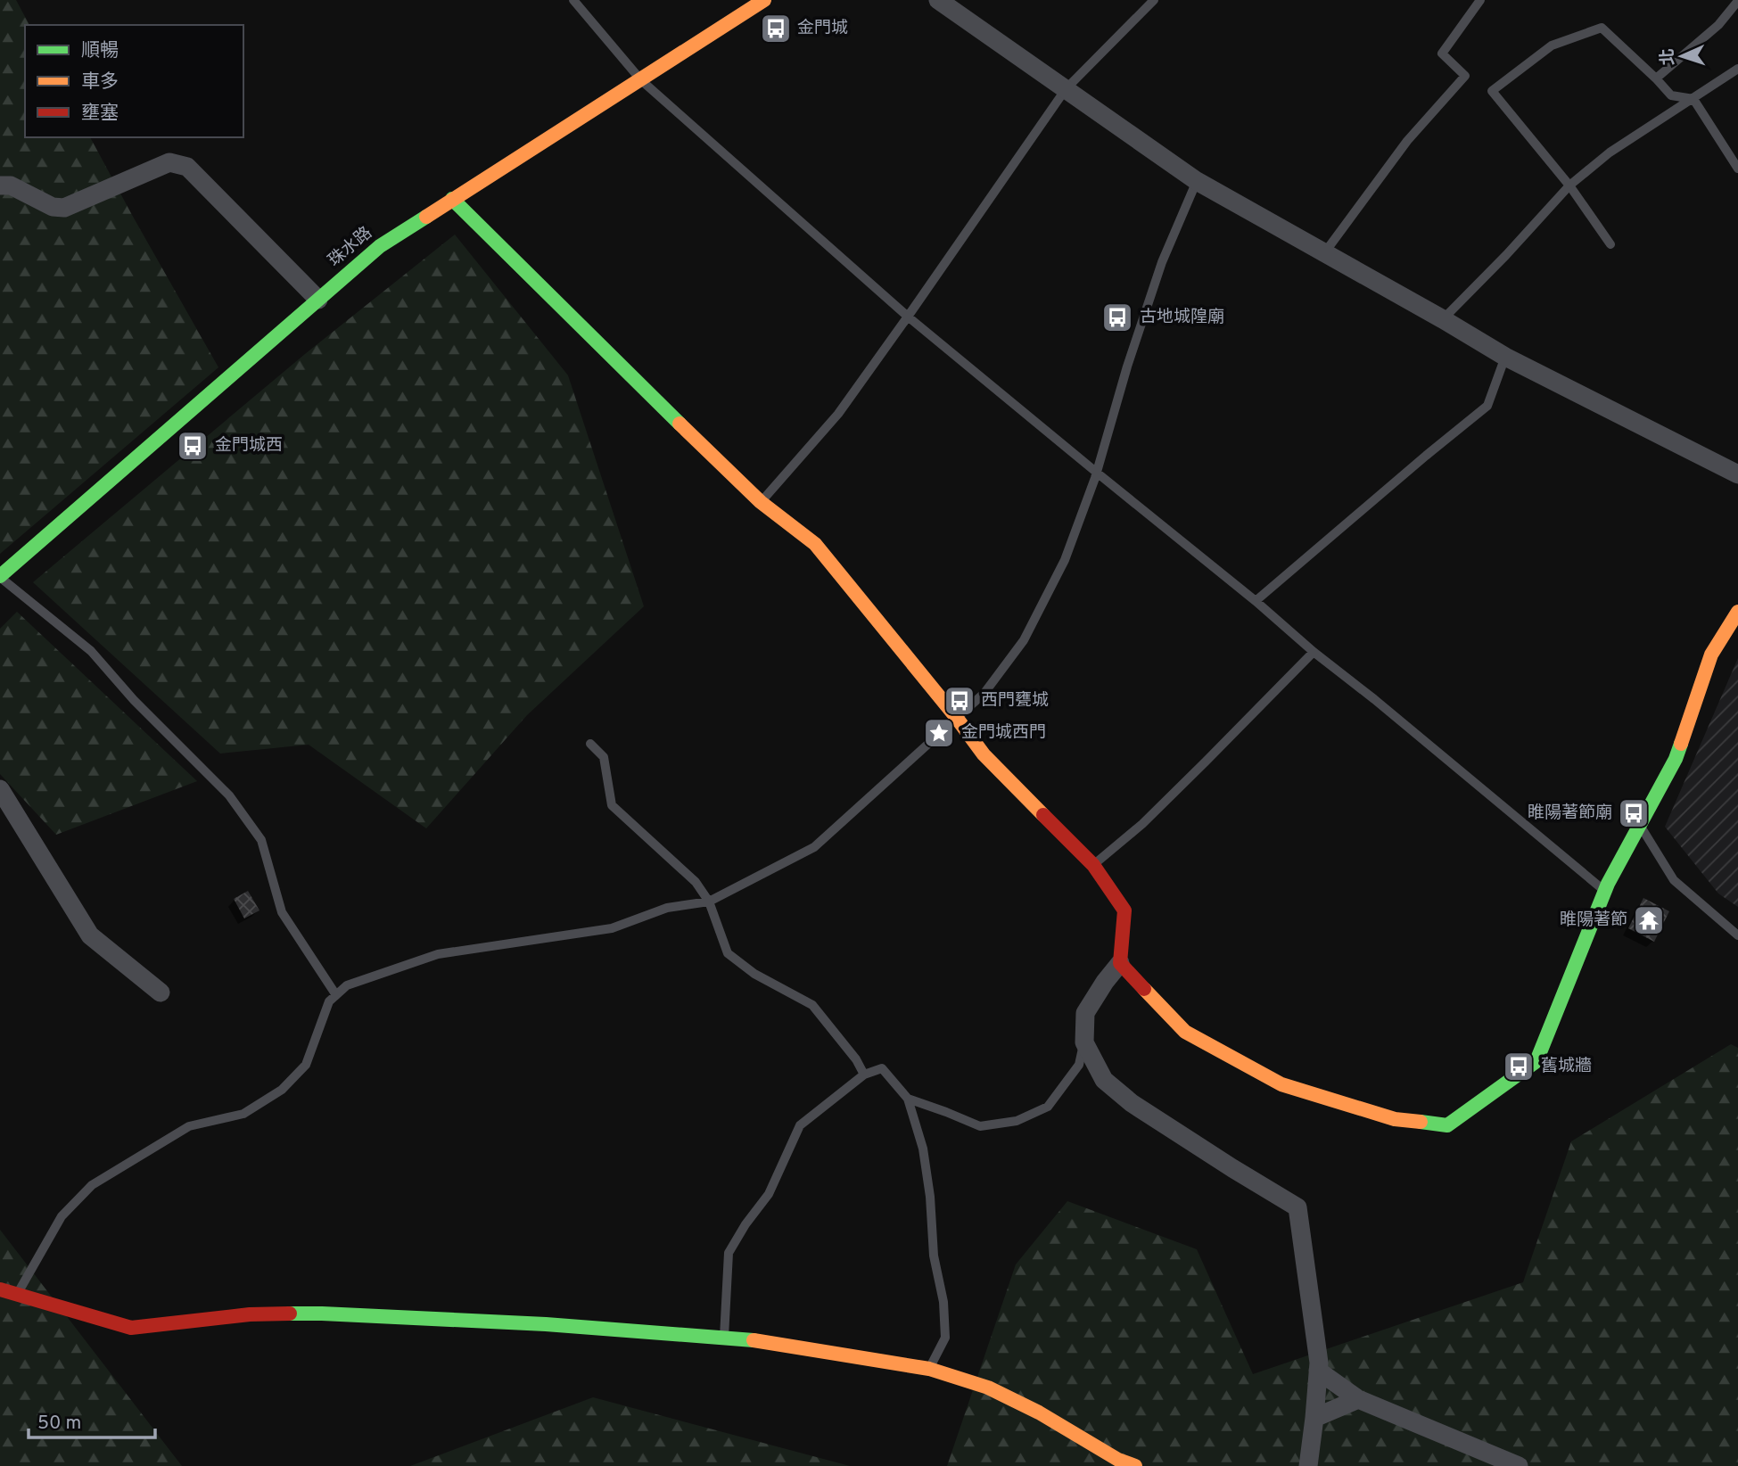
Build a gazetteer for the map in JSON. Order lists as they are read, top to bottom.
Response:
{
  "streets": {
    "street": ["珠水路"]
  },
  "places": {
    "bus stop": [
      "金門城",
      "古地城隍廟",
      "金門城西",
      "西門甕城",
      "睢陽著節廟",
      "舊城牆"
    ],
    "place": ["金門城西門"],
    "temple": ["睢陽著節"]
  },
  "legend": ["順暢", "車多", "壅塞"],
  "scale_bar": "50 m",
  "north": "left"
}
